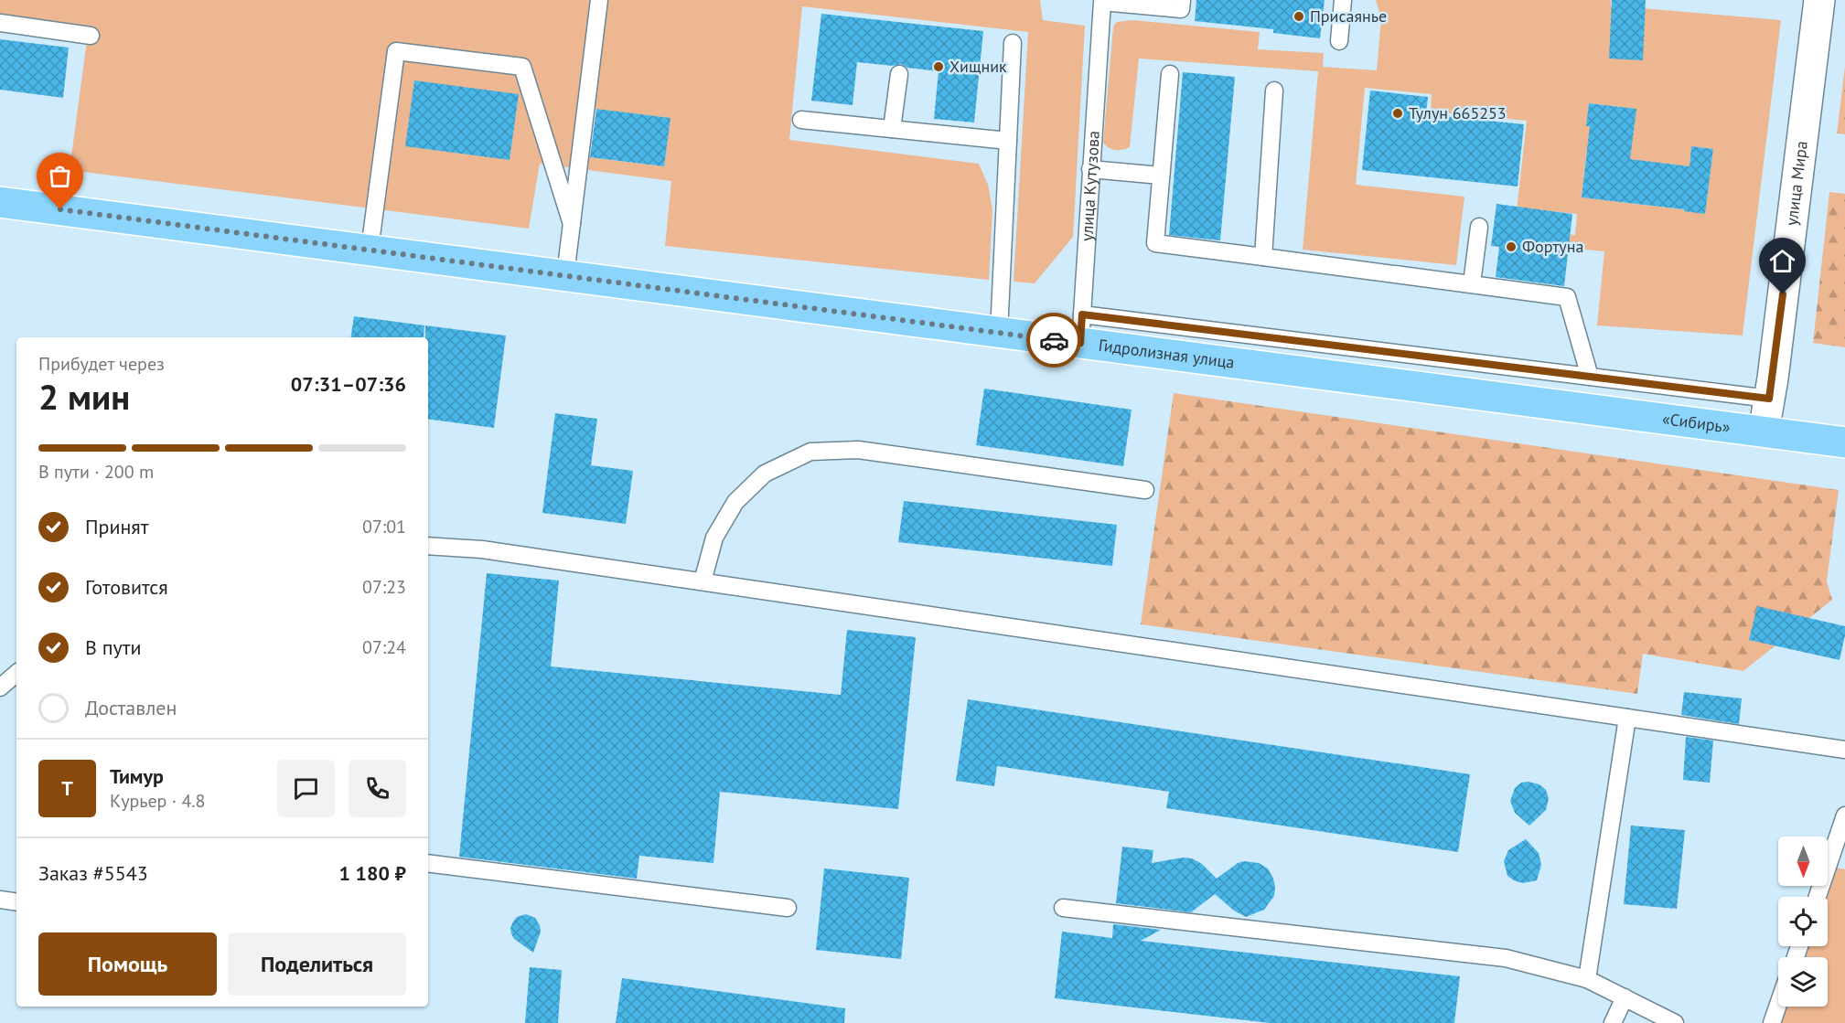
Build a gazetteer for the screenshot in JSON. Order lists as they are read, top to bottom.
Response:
{
  "streets": {
    "highway": ["Гидролизная улица", "«Сибирь»"],
    "street": ["улица Мира"],
    "lane": ["улица Кутузова"]
  },
  "crossings": [
    ["улица Мира", "«Сибирь»"],
    ["улица Кутузова", "Гидролизная улица"],
    ["Гидролизная улица", "«Сибирь»"]
  ],
  "places": [
    "Присаянье",
    "Хищник",
    "Тулун 665253",
    "Фортуна"
  ],
  "north": "bottom",
  "page": {
    "heading": ["2 мин", "Прибудет через", "07:31–07:36"],
    "panel": [
      "Тимур",
      "Курьер · 4.8",
      "Заказ #5543",
      "1 180 ₽"
    ],
    "bar": "В пути · 200 m",
    "list": [
      ["Принят", "07:01"],
      ["Готовится", "07:23"],
      ["В пути", "07:24"],
      "Доставлен"
    ],
    "round": "Т",
    "buttons": ["Помощь", "Поделиться"]
  }
}
